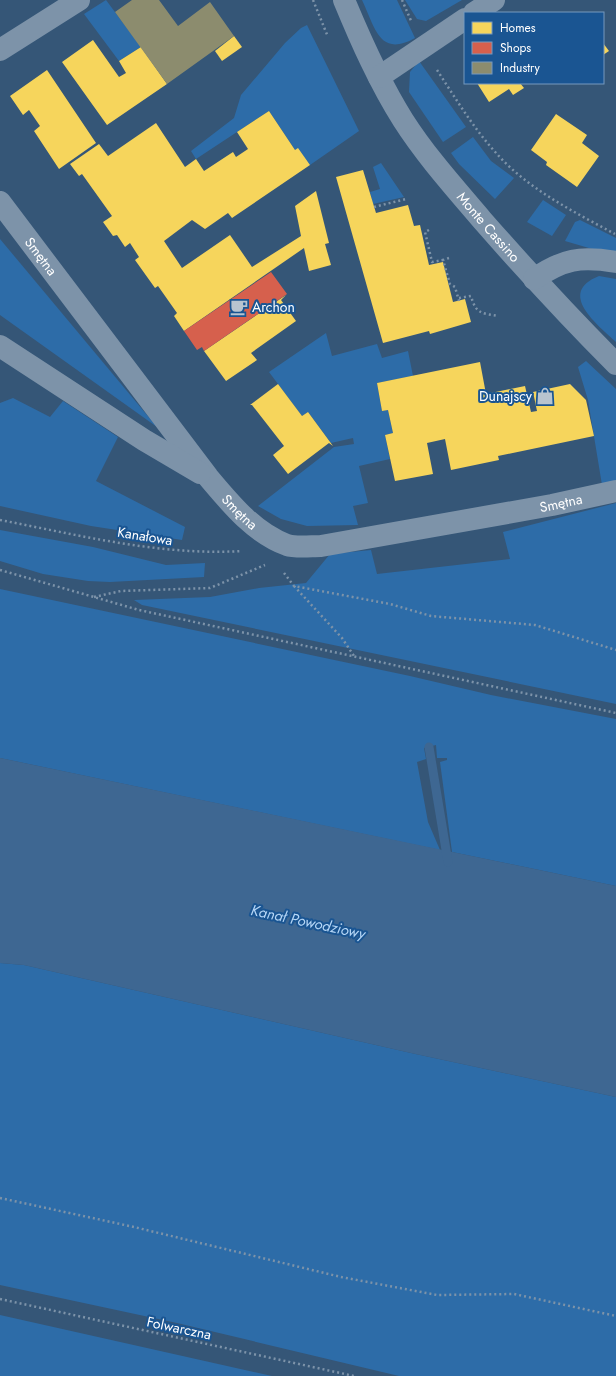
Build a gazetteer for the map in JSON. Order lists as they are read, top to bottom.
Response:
{
  "streets": {
    "street": ["Monte Cassino", "Smętna"],
    "path": ["Kanałowa", "Folwarczna"]
  },
  "crossings": [
    ["Smętna", "Kanałowa"]
  ],
  "water": ["Kanał Powodziowy"],
  "places": {
    "cafe": ["Archon"],
    "shop": ["Dunajscy"]
  },
  "legend": ["Homes", "Shops", "Industry"]
}
